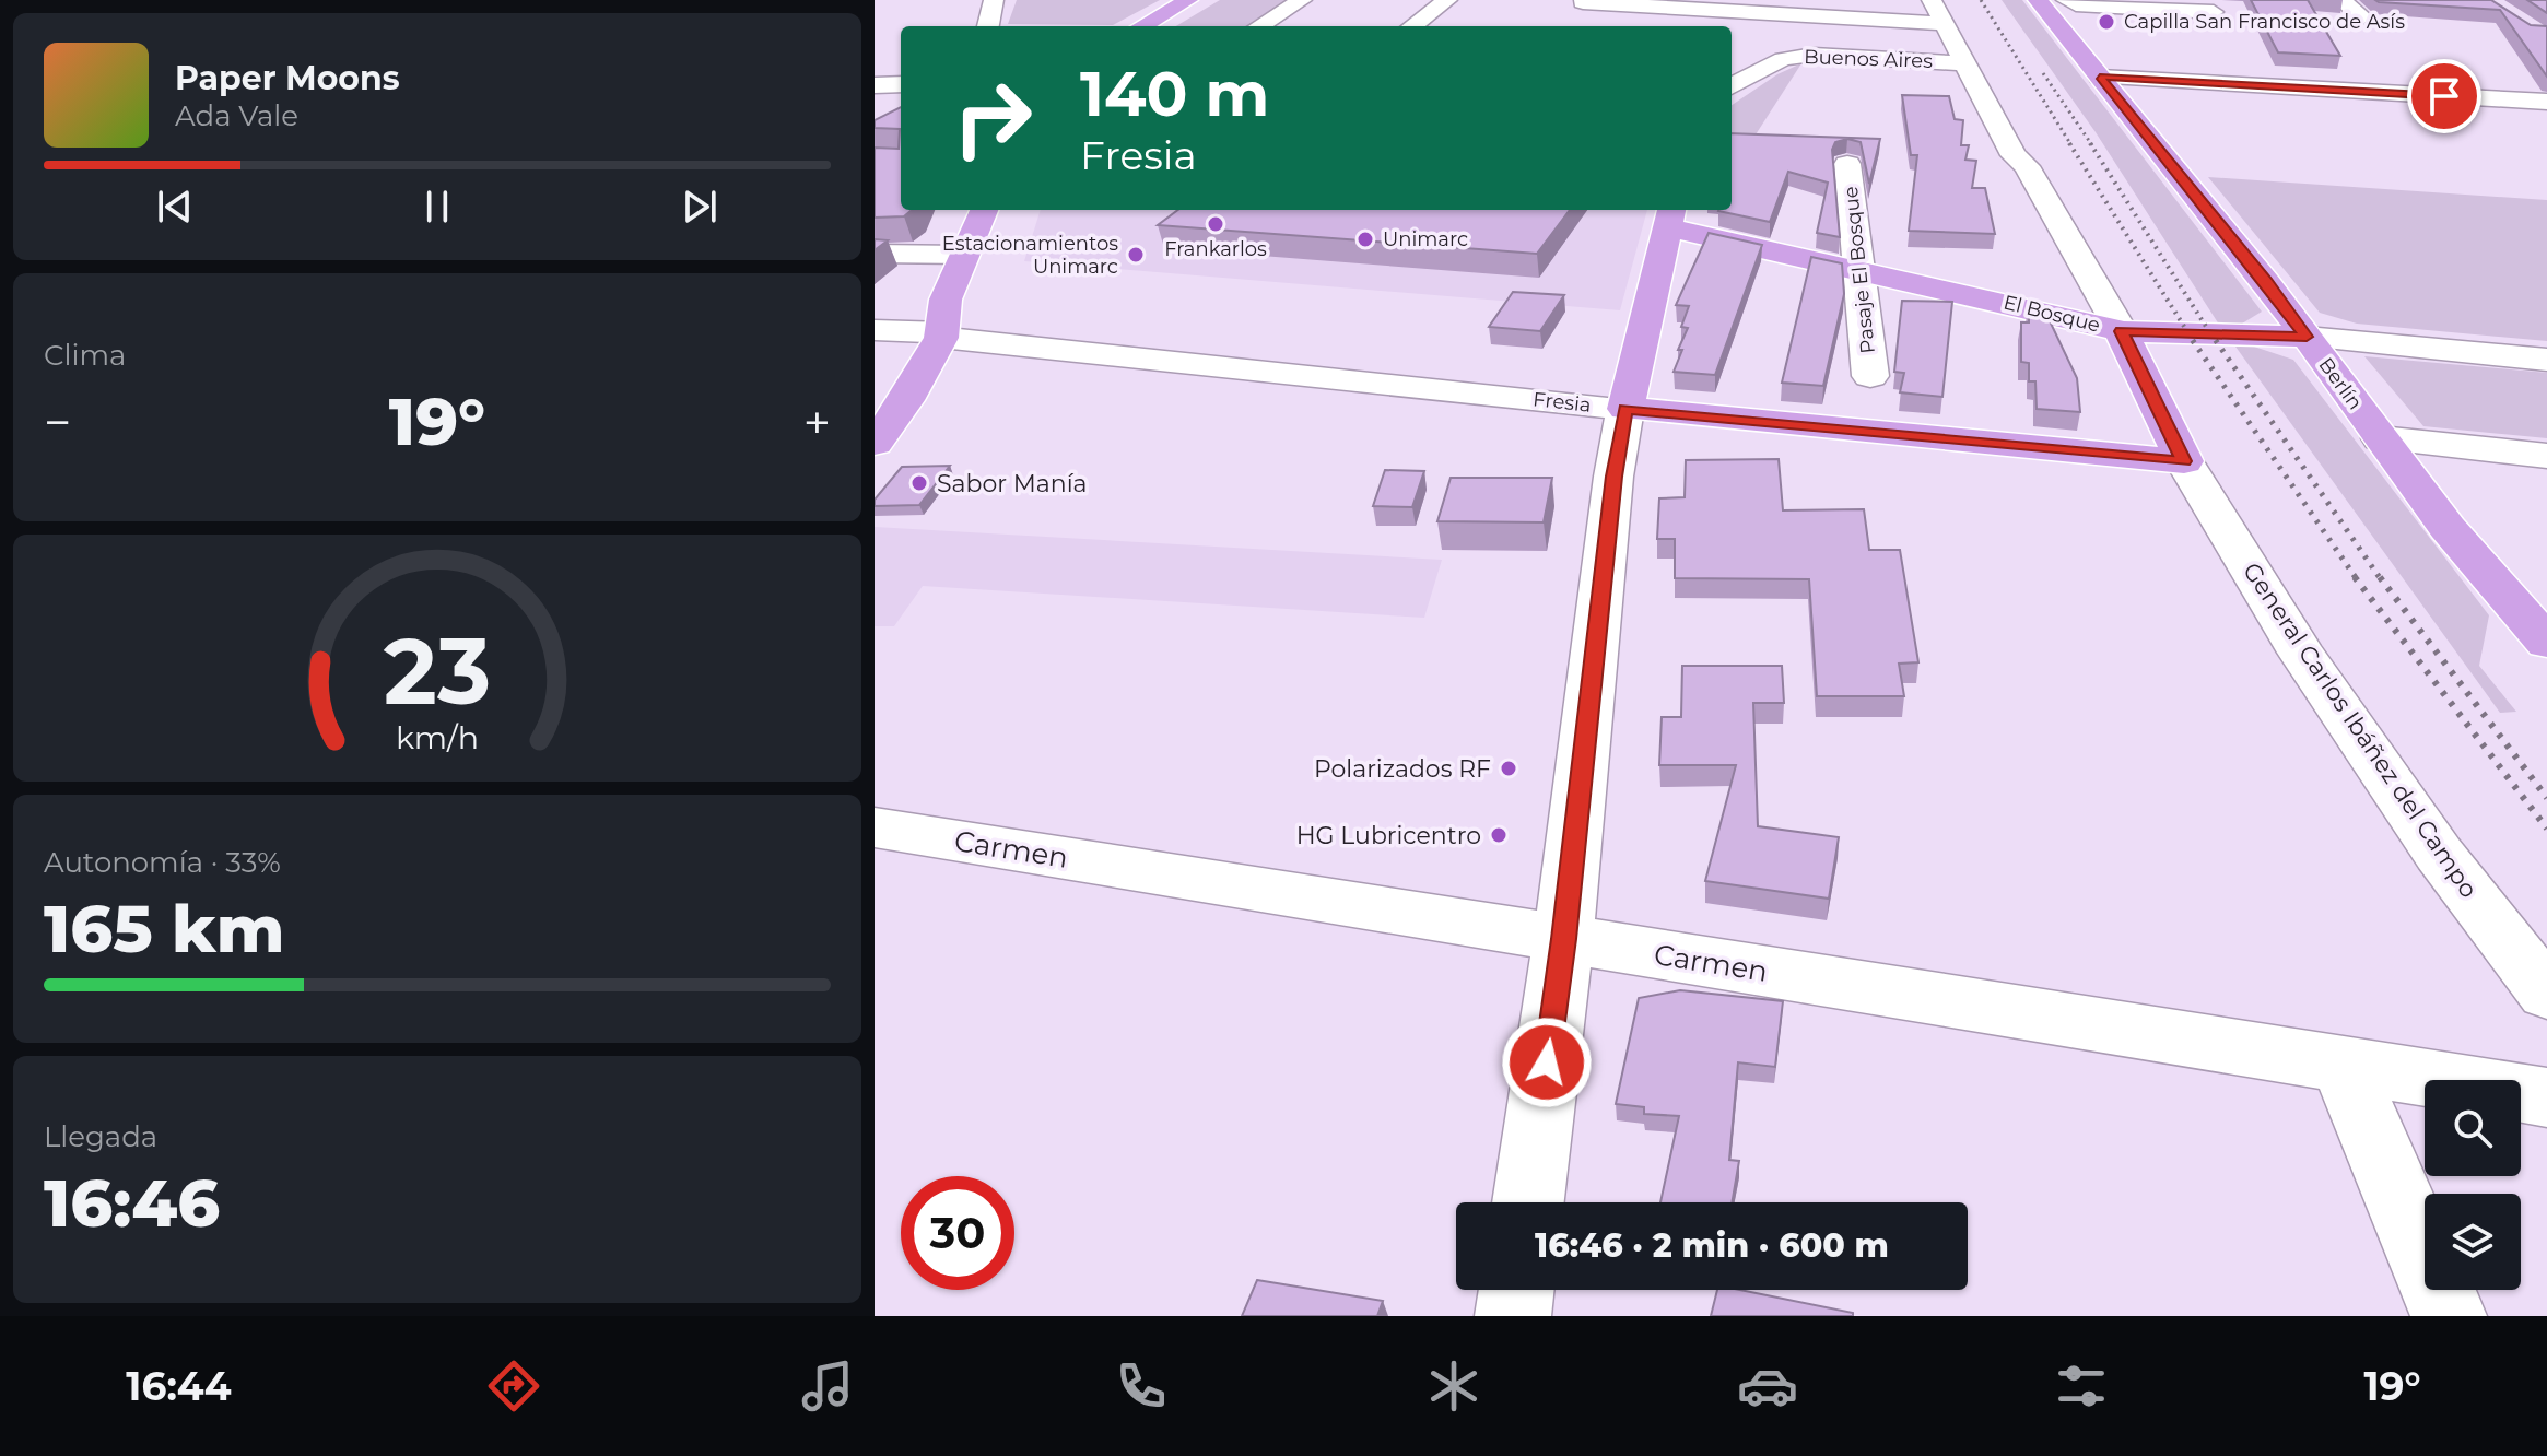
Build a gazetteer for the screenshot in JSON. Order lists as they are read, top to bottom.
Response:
{
  "streets": {
    "main road": [
      "El Bosque",
      "Berlín",
      "Fresia",
      "General Carlos Ibáñez del Campo"
    ],
    "street": ["Buenos Aires", "Pasaje El Bosque", "Carmen"]
  },
  "crossings": [
    ["Buenos Aires", "General Carlos Ibáñez del Campo"],
    ["Pasaje El Bosque", "El Bosque"],
    ["El Bosque", "Berlín"],
    ["El Bosque", "General Carlos Ibáñez del Campo"],
    ["Fresia", "General Carlos Ibáñez del Campo"]
  ],
  "places": [
    "Capilla San Francisco de Asís",
    "Frankarlos",
    "Unimarc",
    "Estacionamientos Unimarc",
    "Sabor Manía",
    "Polarizados RF",
    "HG Lubricentro"
  ],
  "page": {
    "turn": ["140 m", "Fresia"],
    "song": ["Paper Moons", "Ada Vale"],
    "tile": [
      "Clima",
      ["Autonomía · 33%", "165 km"],
      ["Llegada", "16:46"]
    ],
    "heat": ["−", "19°", "+"],
    "limit": "30",
    "trip": "16:46 · 2 min · 600 m",
    "tabs": ["16:44", "19°"],
    "gauge": ["23", "km/h"]
  }
}
